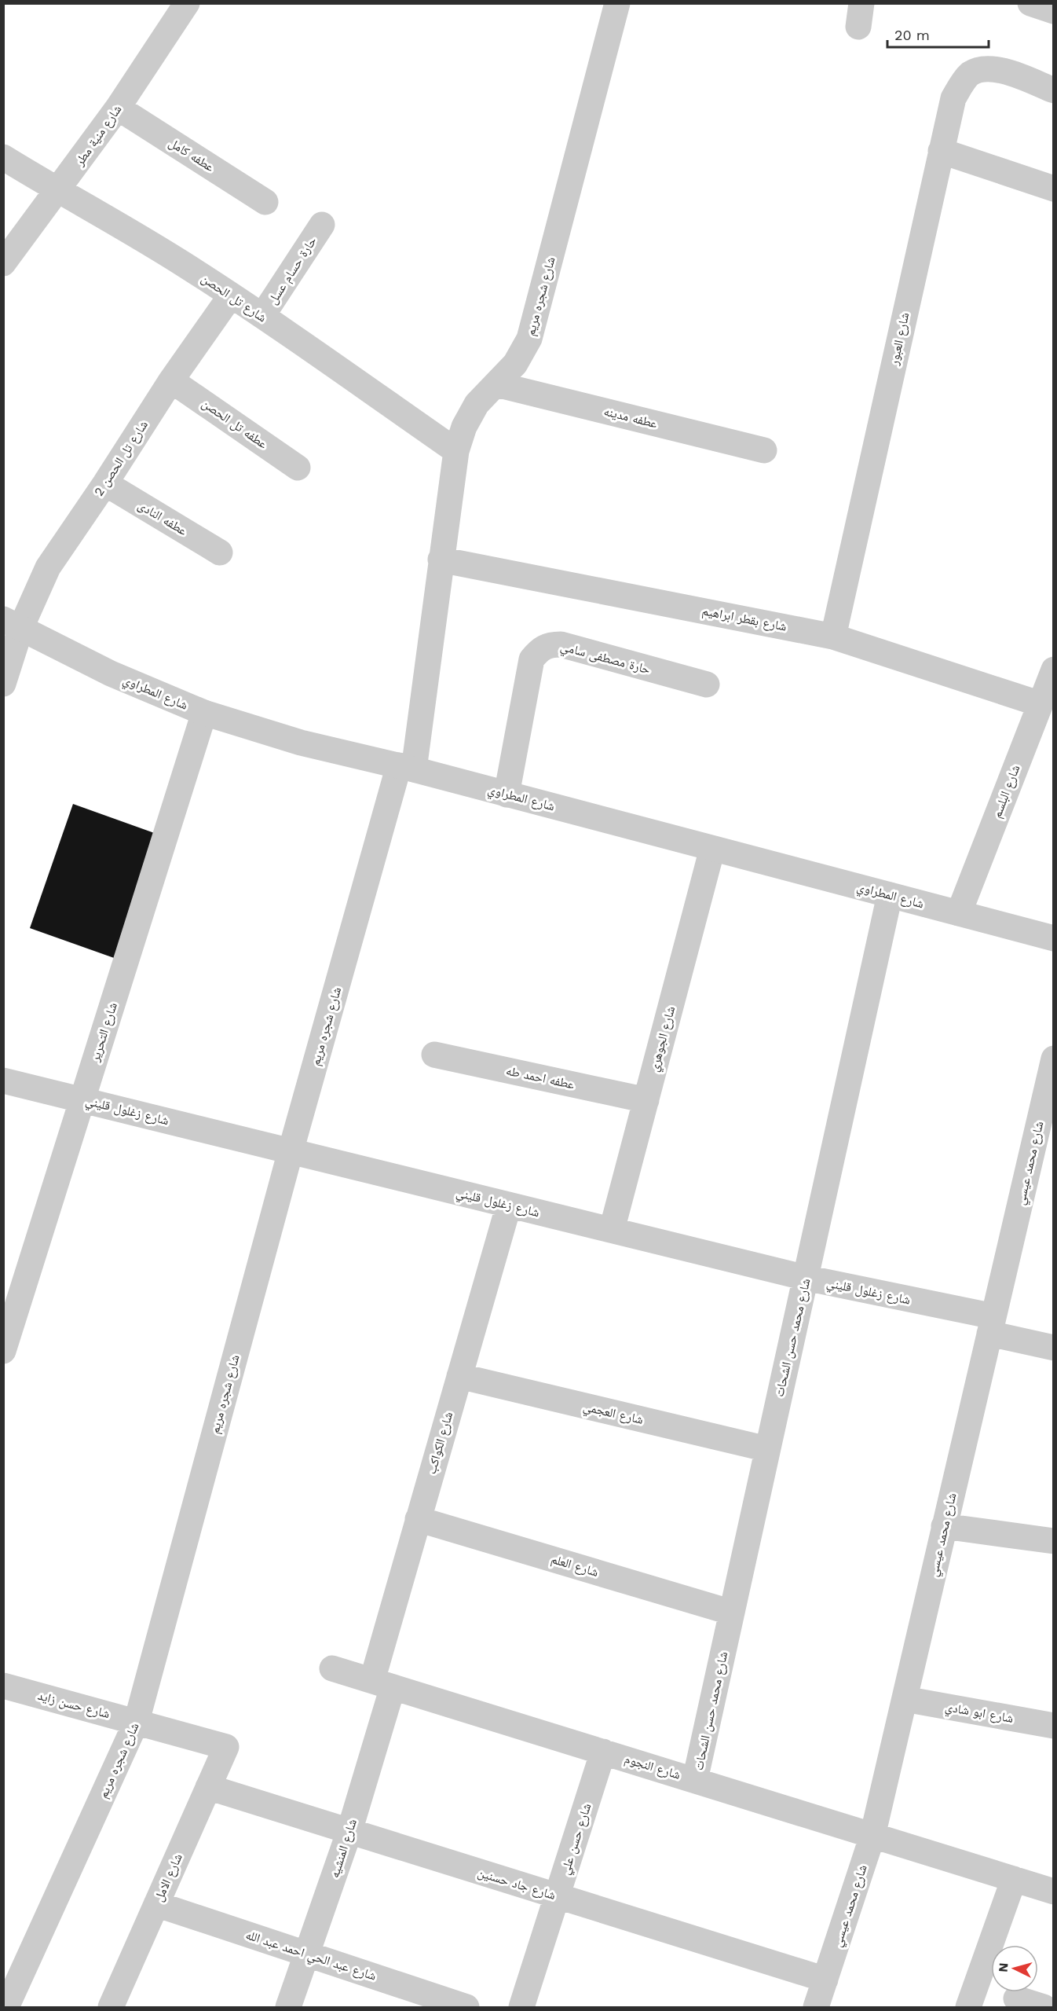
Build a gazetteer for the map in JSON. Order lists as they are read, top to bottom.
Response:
{
  "streets": {
    "street": [
      "شارع منية مطر",
      "عطفه كامل",
      "حارة حسام عسل",
      "شارع شجره مريم",
      "شارع تل الحصن",
      "شارع العبور",
      "عطفه مدينه",
      "عطفه تل الحصن",
      "شارع تل الحصن 2",
      "عطفه النادى",
      "شارع بقطر ابراهيم",
      "حارة مصطفى سامي",
      "شارع المطراوي",
      "شارع البلسم",
      "شارع التحرير",
      "شارع الجوهري",
      "عطفه احمد طه",
      "شارع زغلول قليني",
      "شارع محمد عيسي",
      "شارع محمد حسن الشحات",
      "شارع العجمي",
      "شارع الكواكب",
      "شارع العلم",
      "شارع حسن زايد",
      "شارع ابو شادي",
      "شارع النجوم",
      "شارع حسن علي",
      "شارع المنشيه",
      "شارع الامل",
      "شارع جاد حسنين",
      "شارع عبد الحي احمد عبد الله"
    ]
  },
  "crossings": [
    ["شارع منية مطر", "عطفه كامل"],
    ["شارع منية مطر", "شارع تل الحصن"],
    ["حارة حسام عسل", "شارع تل الحصن"],
    ["شارع شجره مريم", "شارع تل الحصن"],
    ["شارع شجره مريم", "عطفه مدينه"],
    ["شارع شجره مريم", "شارع بقطر ابراهيم"],
    ["شارع شجره مريم", "شارع المطراوي"],
    ["شارع شجره مريم", "شارع زغلول قليني"],
    ["شارع شجره مريم", "شارع حسن زايد"],
    ["شارع تل الحصن", "شارع تل الحصن 2"],
    ["شارع العبور", "شارع بقطر ابراهيم"],
    ["عطفه تل الحصن", "شارع تل الحصن 2"],
    ["شارع تل الحصن 2", "عطفه النادى"],
    ["شارع تل الحصن 2", "شارع المطراوي"],
    ["شارع بقطر ابراهيم", "شارع البلسم"],
    ["حارة مصطفى سامي", "شارع المطراوي"],
    ["شارع المطراوي", "شارع البلسم"],
    ["شارع المطراوي", "شارع التحرير"],
    ["شارع المطراوي", "شارع الجوهري"],
    ["شارع المطراوي", "شارع محمد حسن الشحات"],
    ["شارع التحرير", "شارع زغلول قليني"],
    ["شارع الجوهري", "عطفه احمد طه"],
    ["شارع الجوهري", "شارع زغلول قليني"],
    ["شارع زغلول قليني", "شارع محمد عيسي"],
    ["شارع زغلول قليني", "شارع محمد حسن الشحات"],
    ["شارع زغلول قليني", "شارع الكواكب"],
    ["شارع محمد عيسي", "شارع ابو شادي"],
    ["شارع محمد عيسي", "شارع النجوم"],
    ["شارع محمد عيسي", "شارع جاد حسنين"],
    ["شارع محمد حسن الشحات", "شارع العجمي"],
    ["شارع محمد حسن الشحات", "شارع العلم"],
    ["شارع محمد حسن الشحات", "شارع النجوم"],
    ["شارع العجمي", "شارع الكواكب"],
    ["شارع الكواكب", "شارع العلم"],
    ["شارع الكواكب", "شارع النجوم"],
    ["شارع الكواكب", "شارع المنشيه"],
    ["شارع حسن زايد", "شارع الامل"],
    ["شارع النجوم", "شارع حسن علي"],
    ["شارع النجوم", "شارع المنشيه"],
    ["شارع حسن علي", "شارع جاد حسنين"],
    ["شارع المنشيه", "شارع جاد حسنين"],
    ["شارع المنشيه", "شارع عبد الحي احمد عبد الله"],
    ["شارع الامل", "شارع جاد حسنين"],
    ["شارع الامل", "شارع عبد الحي احمد عبد الله"]
  ],
  "scale_bar": "20 m",
  "north": "left"
}
